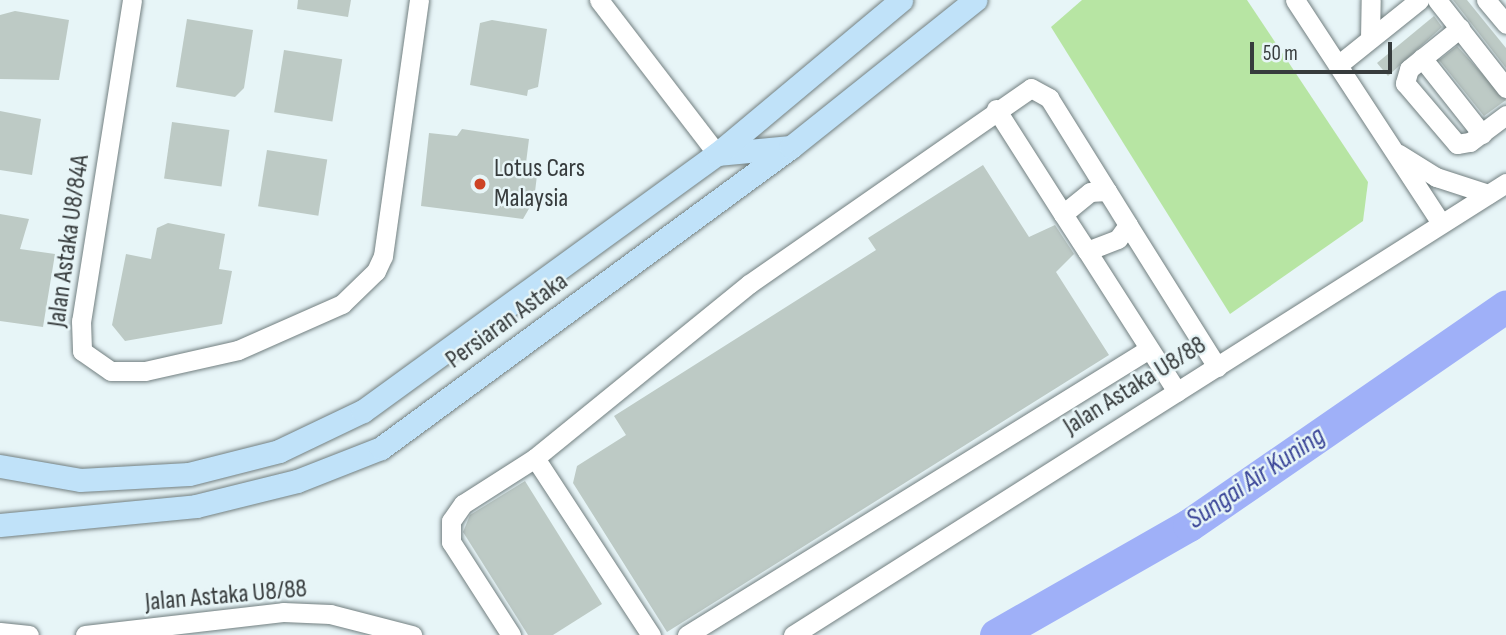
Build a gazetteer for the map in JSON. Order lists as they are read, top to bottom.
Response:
{
  "streets": {
    "main road": ["Persiaran Astaka"],
    "street": ["Jalan Astaka U8/84A", "Jalan Astaka U8/88"]
  },
  "water": ["Sungai Air Kuning"],
  "places": ["Lotus Cars Malaysia"],
  "scale_bar": "50 m"
}
